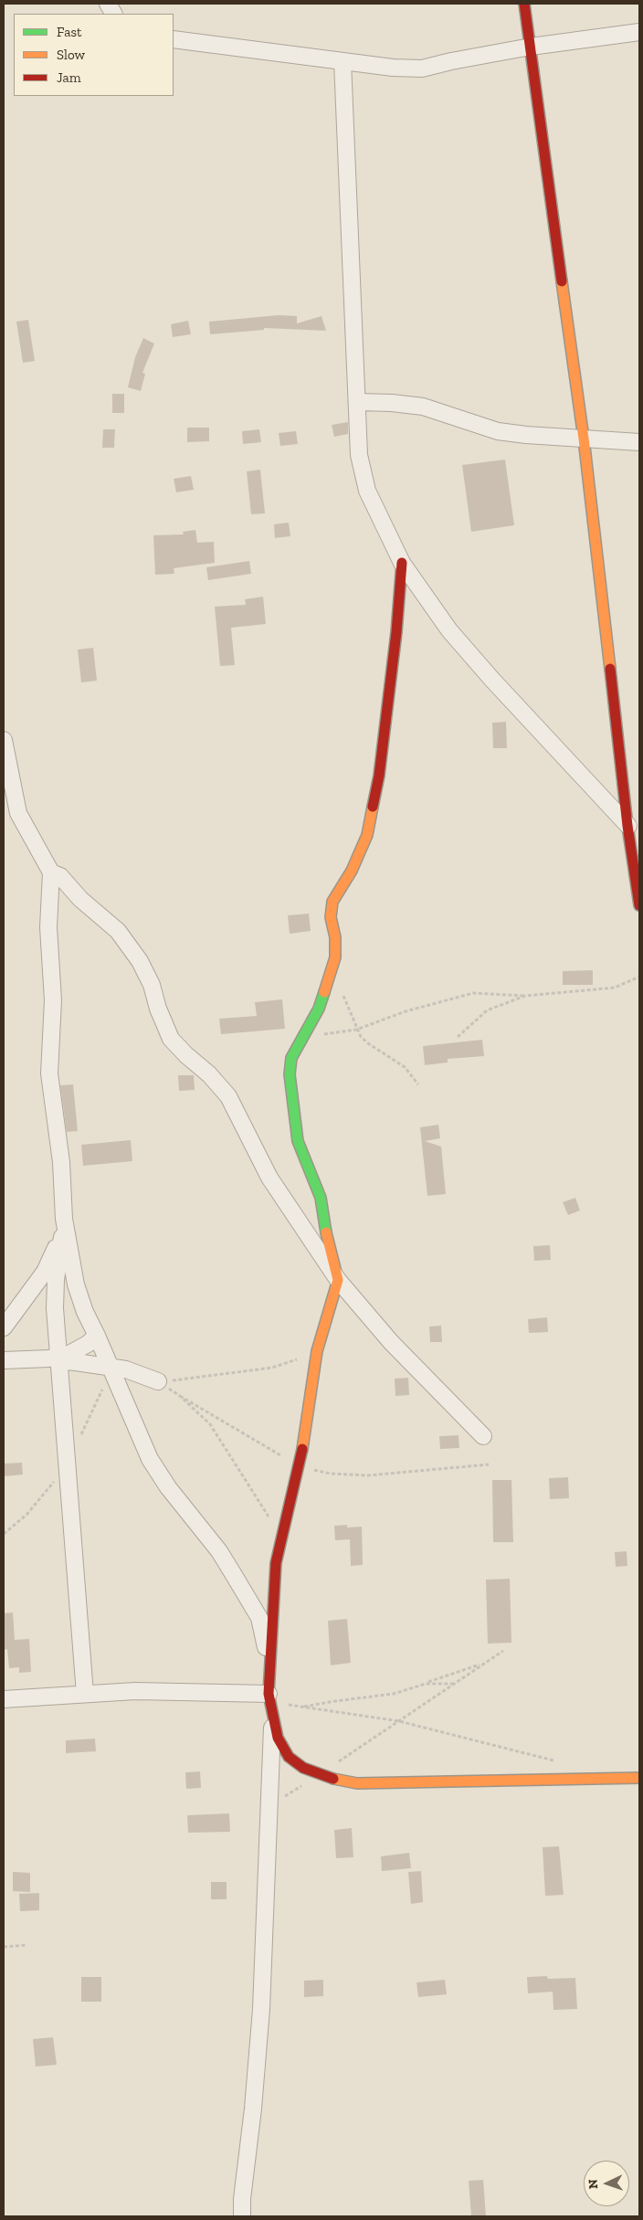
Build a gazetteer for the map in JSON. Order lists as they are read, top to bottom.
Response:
{
  "legend": ["Fast", "Slow", "Jam"],
  "north": "left"
}
